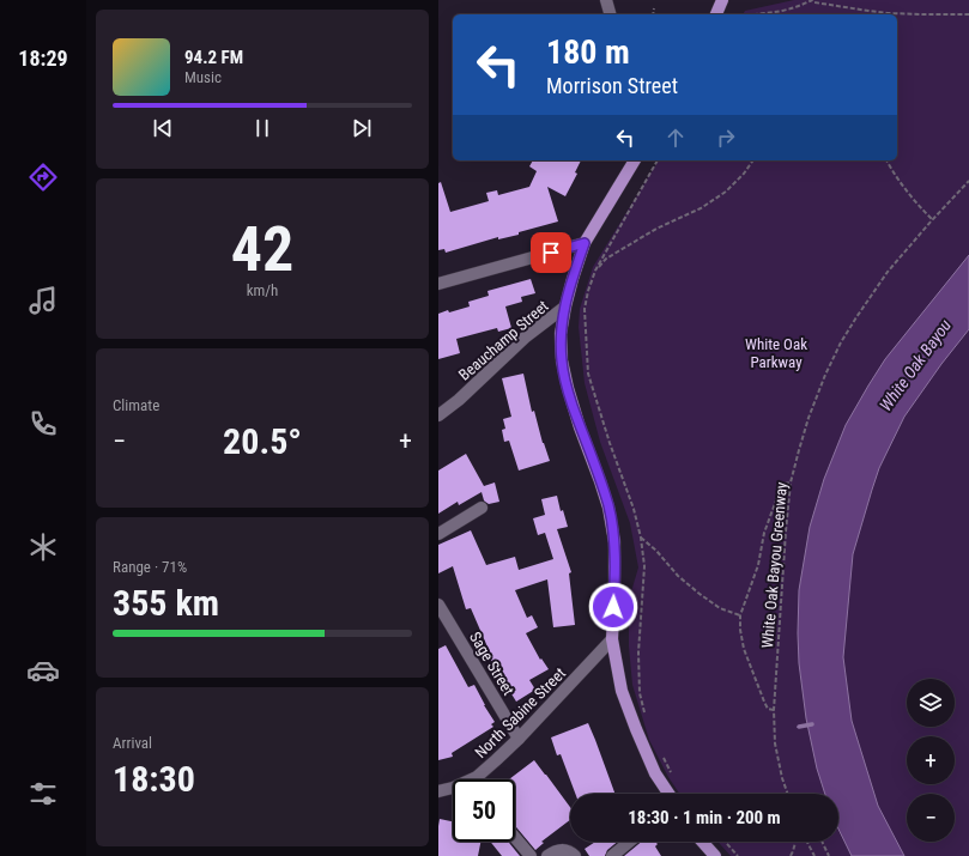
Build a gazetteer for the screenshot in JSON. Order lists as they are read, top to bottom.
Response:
{
  "streets": {
    "street": ["Beauchamp Street", "Sage Street", "North Sabine Street"],
    "path": ["White Oak Bayou Greenway"]
  },
  "crossings": [
    ["Sage Street", "North Sabine Street"]
  ],
  "water": ["White Oak Bayou"],
  "parks": ["White Oak Parkway"],
  "page": {
    "tabs": "18:29",
    "turn": ["180 m", "Morrison Street"],
    "song": ["94.2 FM", "Music"],
    "tile": [
      ["42", "km/h"],
      "Climate",
      ["Range · 71%", "355 km"],
      ["Arrival", "18:30"]
    ],
    "heat": ["−", "20.5°", "+"],
    "map_buttons": ["+", "−"],
    "limit": "50",
    "trip": "18:30 · 1 min · 200 m"
  }
}
